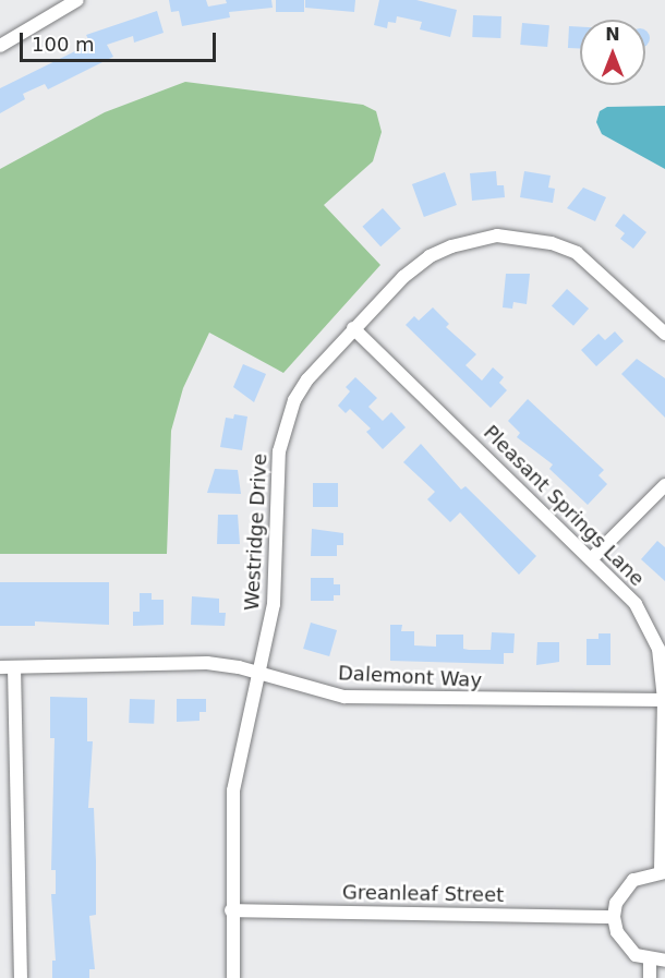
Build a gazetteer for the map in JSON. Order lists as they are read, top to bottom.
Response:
{
  "streets": {
    "street": [
      "Pleasant Springs Lane",
      "Westridge Drive",
      "Dalemont Way",
      "Greanleaf Street"
    ]
  },
  "crossings": [
    ["Pleasant Springs Lane", "Westridge Drive"],
    ["Pleasant Springs Lane", "Dalemont Way"],
    ["Pleasant Springs Lane", "Greanleaf Street"],
    ["Westridge Drive", "Dalemont Way"],
    ["Westridge Drive", "Greanleaf Street"]
  ],
  "scale_bar": "100 m",
  "north": "top"
}
